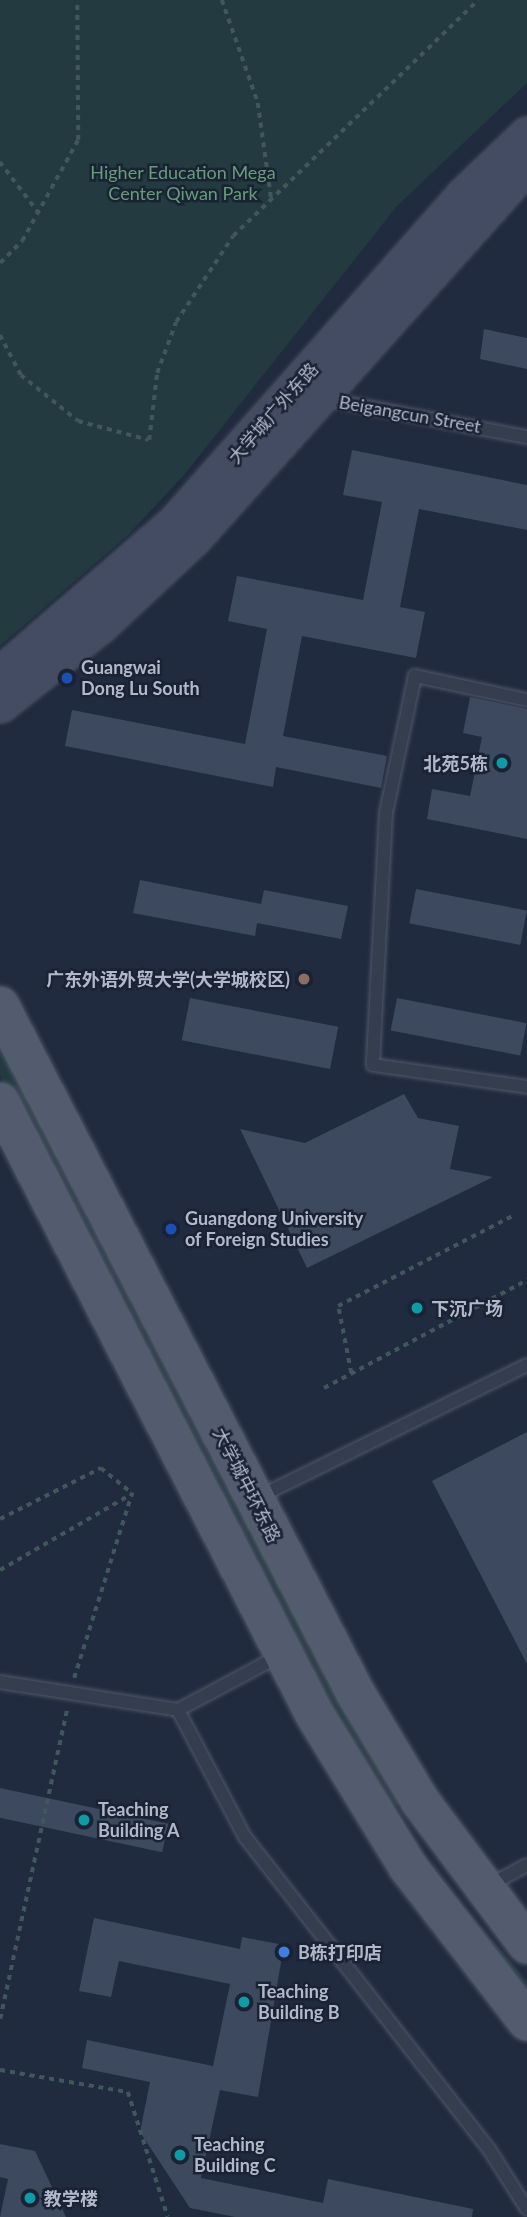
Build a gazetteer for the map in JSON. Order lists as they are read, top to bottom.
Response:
{
  "streets": {
    "main road": ["大学城中环东路"],
    "street": ["大学城广外东路"],
    "lane": ["Beigangcun Street"]
  },
  "crossings": [
    ["大学城广外东路", "Beigangcun Street"]
  ],
  "parks": ["Higher Education Mega Center Qiwan Park"],
  "places": [
    "Guangwai Dong Lu South",
    "北苑5栋",
    "广东外语外贸大学(大学城校区)",
    "Guangdong University of Foreign Studies",
    "下沉广场",
    "Teaching Building A",
    "B栋打印店",
    "Teaching Building B",
    "Teaching Building C",
    "教学楼"
  ]
}
